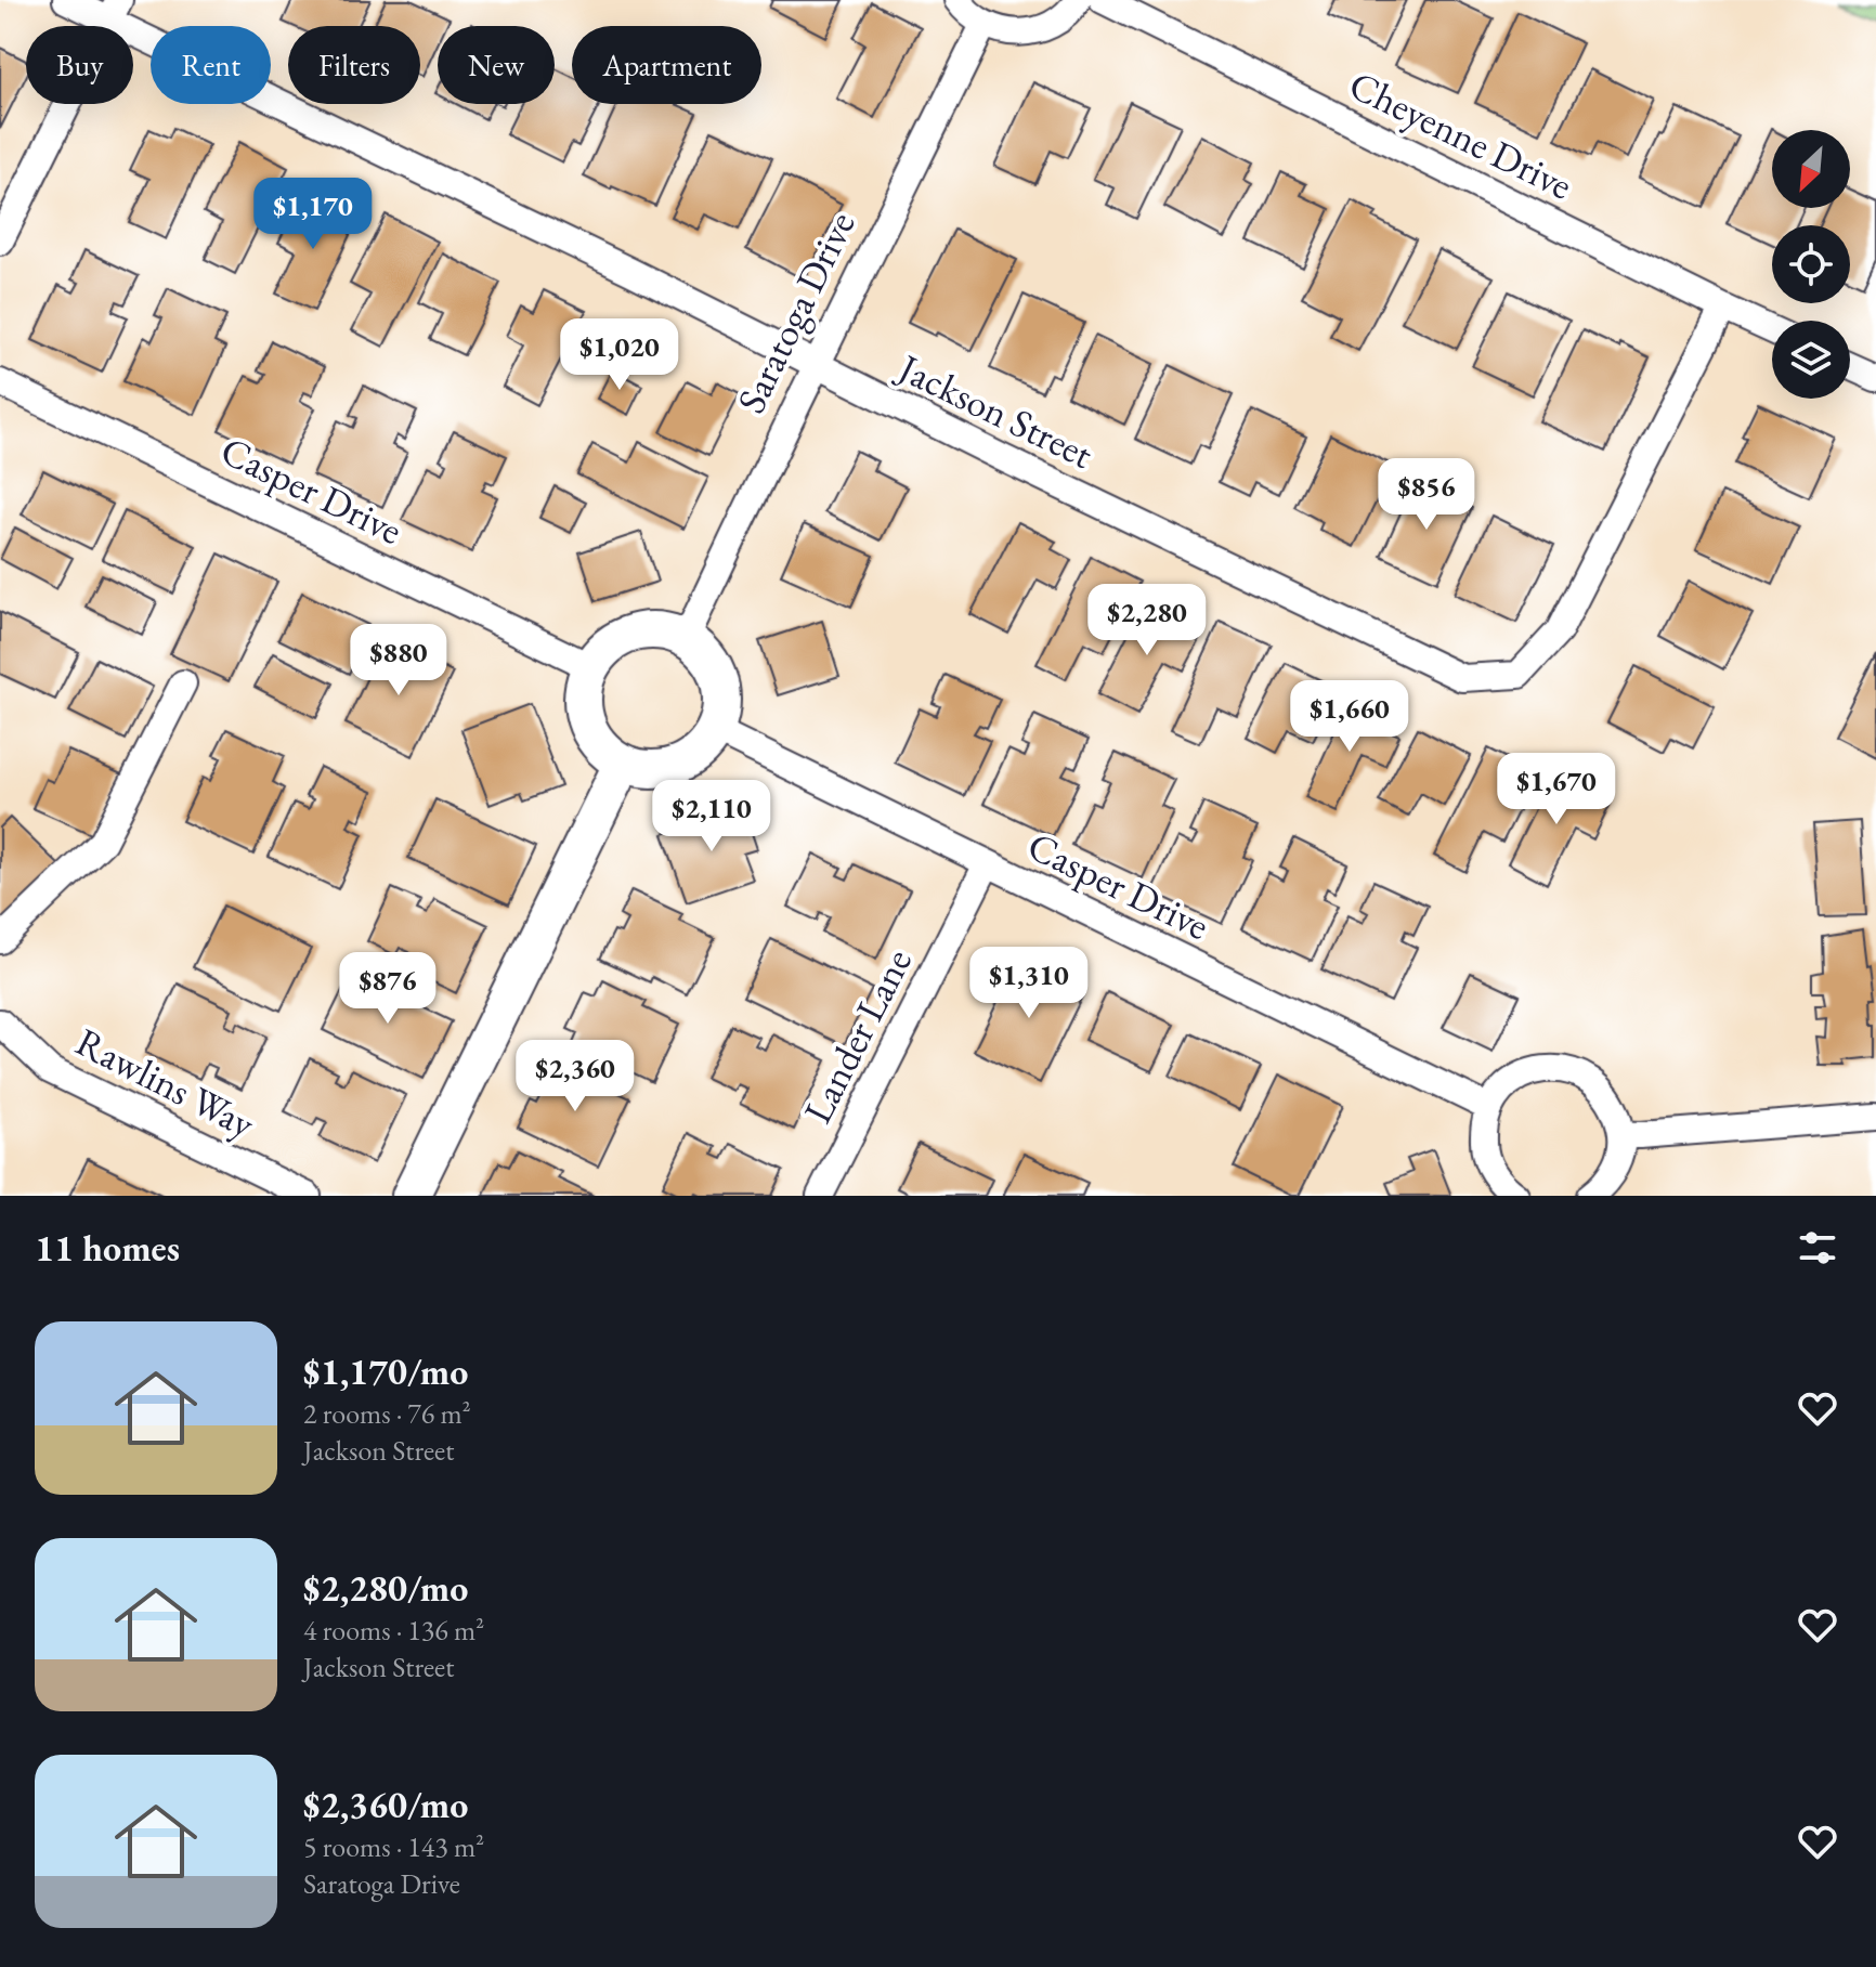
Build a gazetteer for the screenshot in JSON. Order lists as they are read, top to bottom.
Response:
{
  "streets": {
    "street": [
      "Cheyenne Drive",
      "Saratoga Drive",
      "Jackson Street",
      "Casper Drive",
      "Lander Lane",
      "Rawlins Way"
    ]
  },
  "crossings": [
    ["Cheyenne Drive", "Jackson Street"],
    ["Saratoga Drive", "Jackson Street"],
    ["Saratoga Drive", "Casper Drive"],
    ["Casper Drive", "Lander Lane"]
  ],
  "north": "bottom left",
  "page": {
    "chip": [
      "Buy",
      "Rent",
      "Filters",
      "New",
      "Apartment"
    ],
    "price": [
      "$1,170",
      "$1,020",
      "$856",
      "$2,280",
      "$880",
      "$1,660",
      "$1,670",
      "$2,110",
      "$1,310",
      "$876",
      "$2,360"
    ],
    "heading": "11 homes",
    "list": [
      {
        "name": "$1,170/mo",
        "note": "2 rooms · 76 m² · Jackson Street"
      },
      {
        "name": "$2,280/mo",
        "note": "4 rooms · 136 m² · Jackson Street"
      },
      {
        "name": "$2,360/mo",
        "note": "5 rooms · 143 m² · Saratoga Drive"
      }
    ]
  }
}
